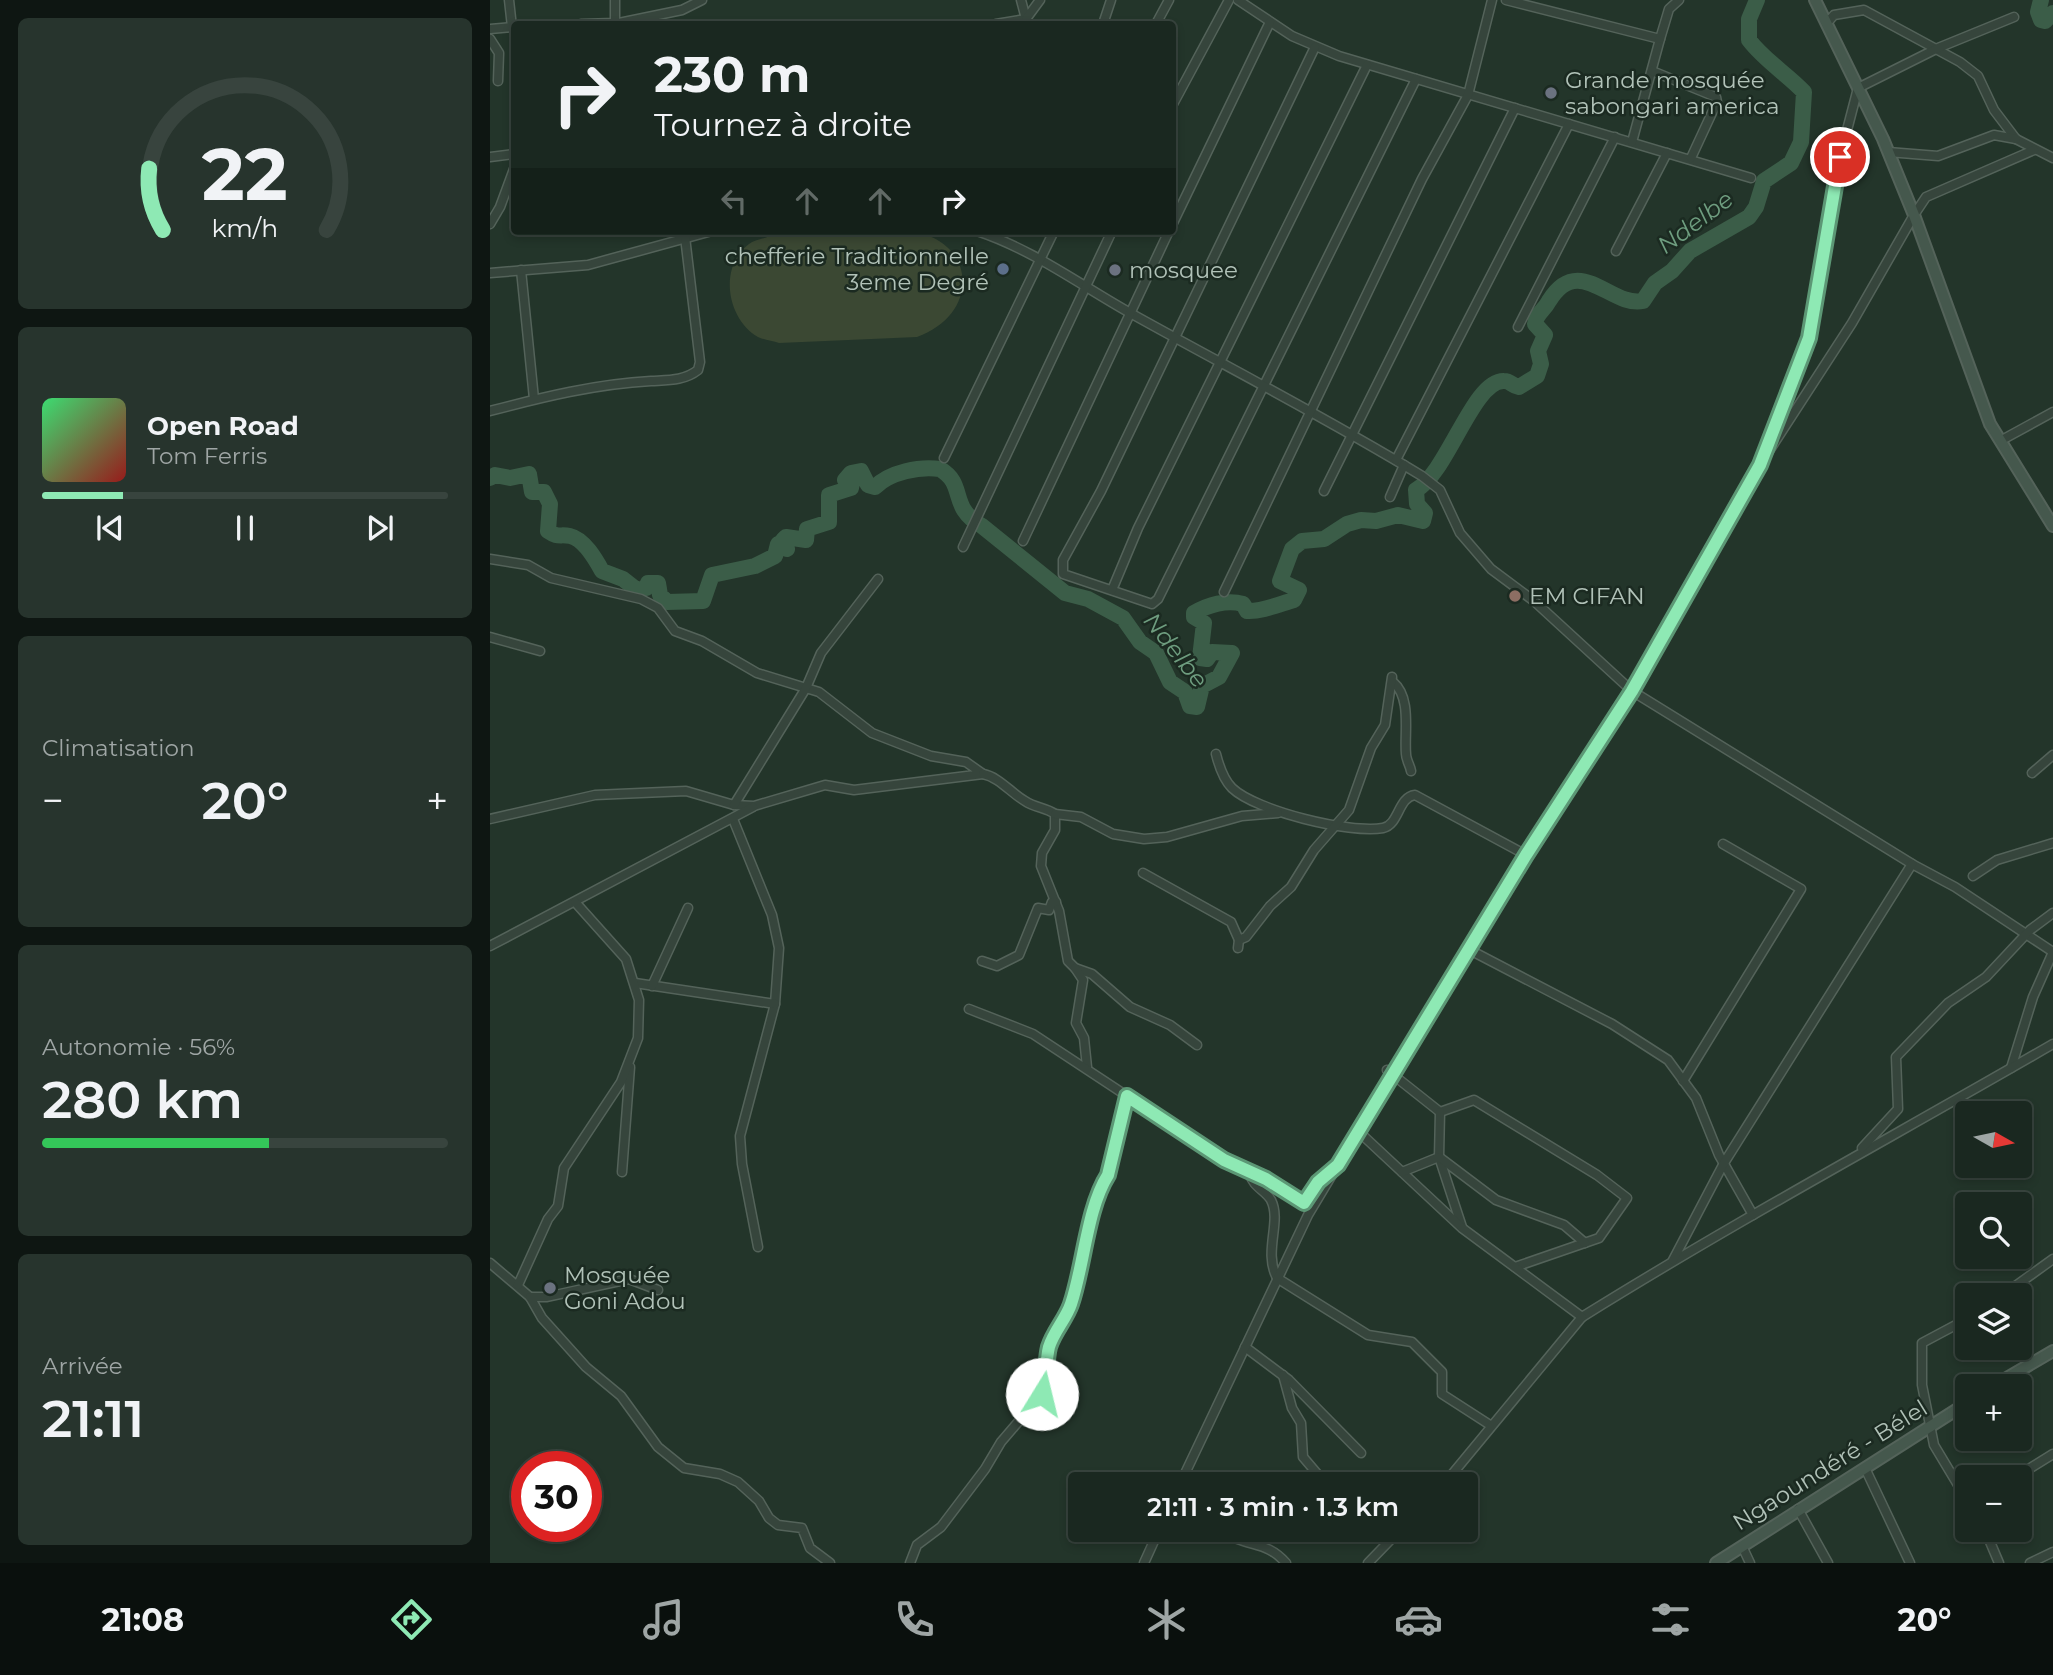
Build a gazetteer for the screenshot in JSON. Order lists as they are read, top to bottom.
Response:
{
  "streets": {
    "main road": ["Ngaoundéré - Bélel"]
  },
  "water": ["Ndelbe"],
  "places": [
    "Grande mosquée sabongari america",
    "chefferie Traditionnelle 3eme Degré",
    "mosquee",
    "EM CIFAN",
    "Mosquée Goni Adou"
  ],
  "north": "right",
  "page": {
    "turn": ["230 m", "Tournez à droite"],
    "song": ["Open Road", "Tom Ferris"],
    "tile": [
      "Climatisation",
      ["Autonomie · 56%", "280 km"],
      ["Arrivée", "21:11"]
    ],
    "heat": ["−", "20°", "+"],
    "map_buttons": ["+", "−"],
    "limit": "30",
    "trip": "21:11 · 3 min · 1.3 km",
    "tabs": ["21:08", "20°"],
    "gauge": ["22", "km/h"]
  }
}
